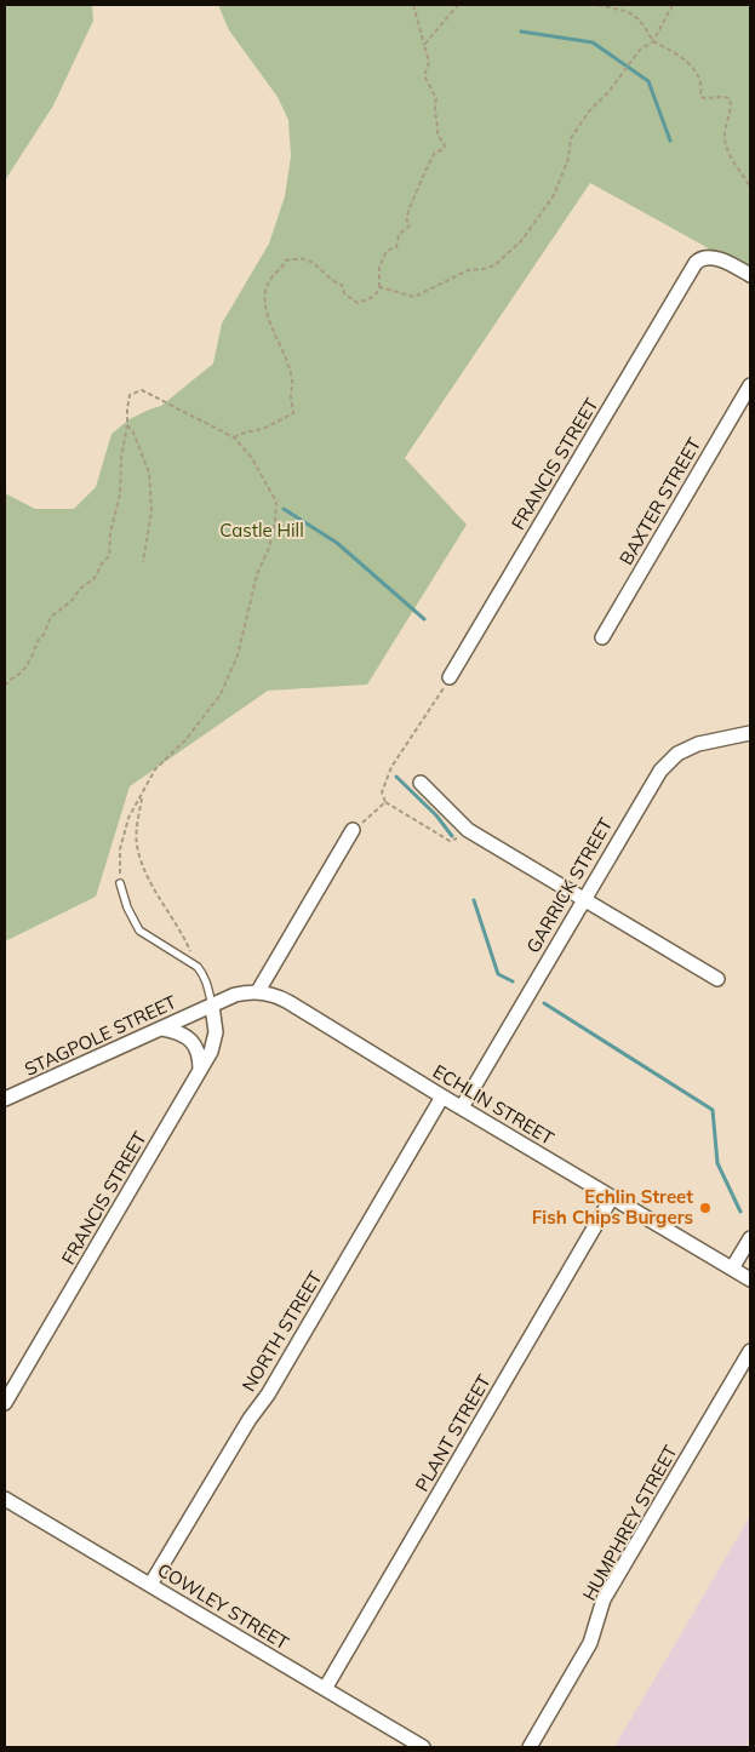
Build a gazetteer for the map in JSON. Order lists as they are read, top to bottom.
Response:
{
  "streets": {
    "street": [
      "FRANCIS STREET",
      "BAXTER STREET",
      "GARRICK STREET",
      "STAGPOLE STREET",
      "ECHLIN STREET",
      "NORTH STREET",
      "PLANT STREET",
      "HUMPHREY STREET",
      "COWLEY STREET"
    ]
  },
  "crossings": [
    ["FRANCIS STREET", "STAGPOLE STREET"],
    ["GARRICK STREET", "ECHLIN STREET"],
    ["ECHLIN STREET", "NORTH STREET"],
    ["ECHLIN STREET", "PLANT STREET"],
    ["NORTH STREET", "COWLEY STREET"],
    ["PLANT STREET", "COWLEY STREET"]
  ],
  "parks": ["Castle Hill"],
  "places": ["Echlin Street Fish Chips Burgers"]
}
